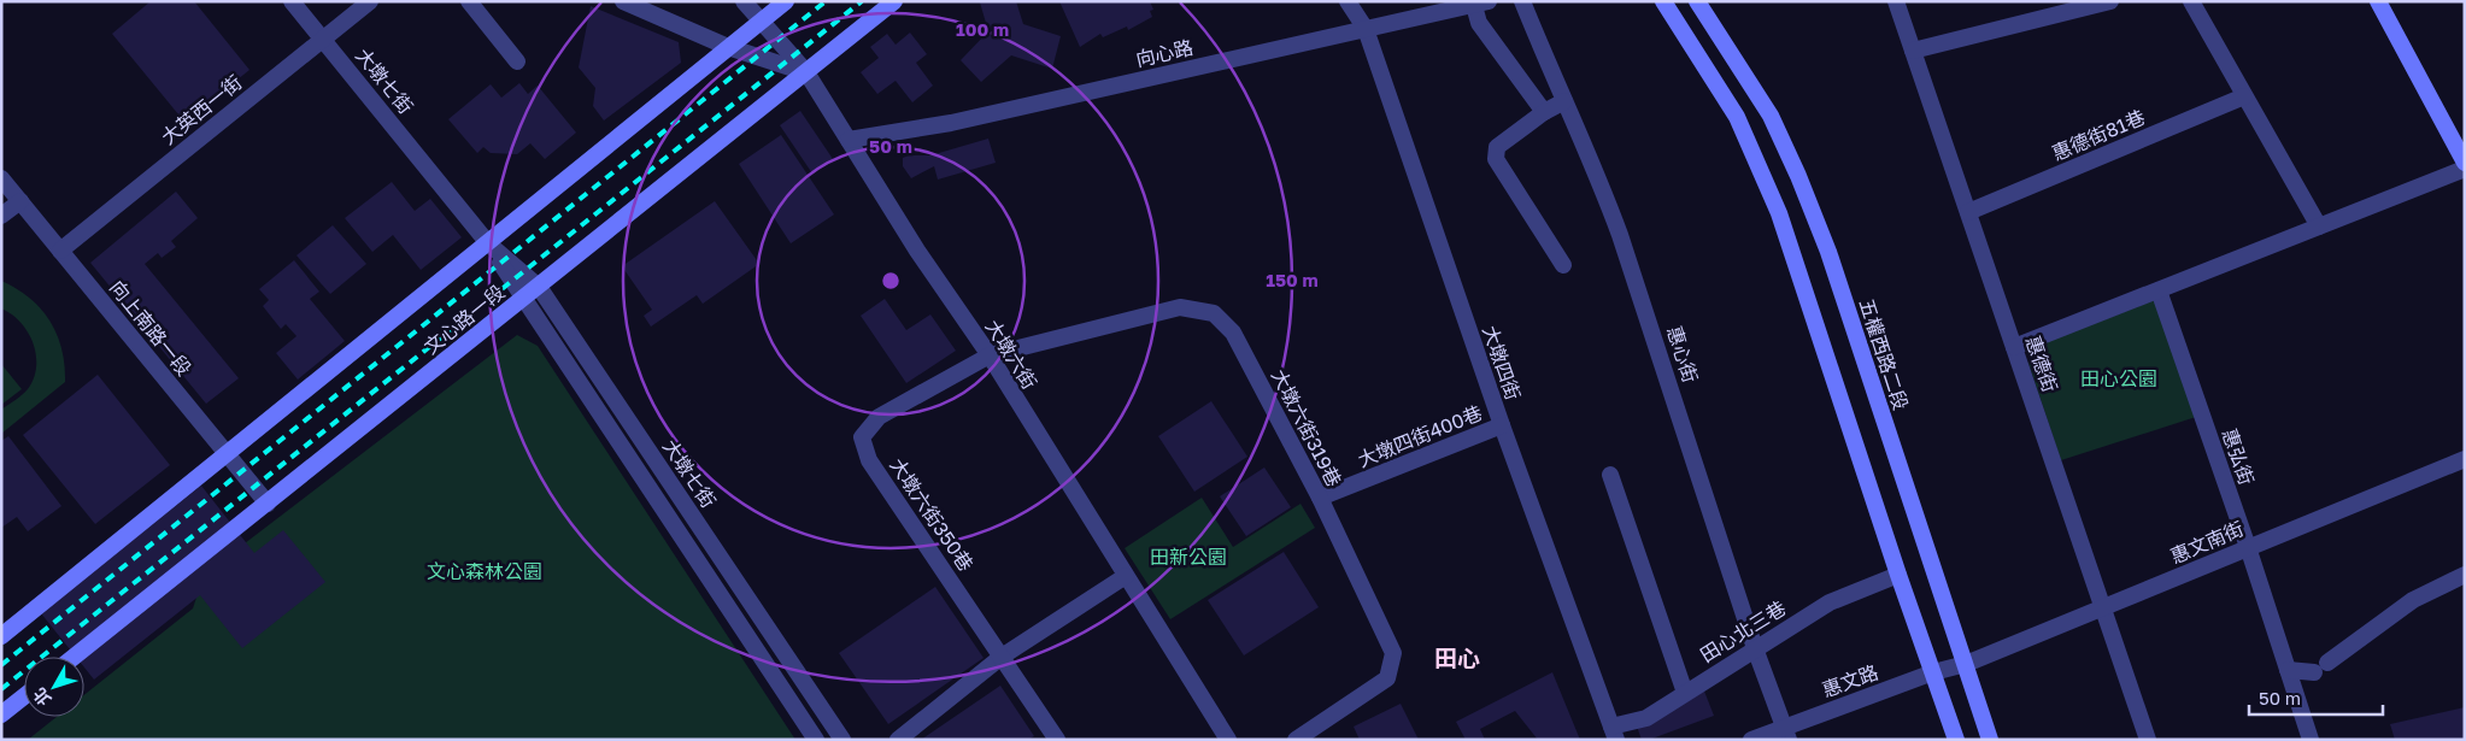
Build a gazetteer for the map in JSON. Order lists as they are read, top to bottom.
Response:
{
  "streets": {
    "main road": ["文心路一段", "五權西路二段"],
    "street": [
      "向心路",
      "大墩七街",
      "大英西一街",
      "惠德街81巷",
      "向上南路一段",
      "大墩六街",
      "惠心街",
      "大墩四街",
      "惠德街",
      "大墩六街319巷",
      "大墩四街400巷",
      "惠弘街",
      "大墩六街350巷",
      "惠文南街",
      "田心北三巷",
      "惠文路"
    ]
  },
  "crossings": [
    ["向心路", "大墩六街"],
    ["向心路", "大墩四街"],
    ["大墩七街", "大英西一街"],
    ["大墩七街", "文心路一段"],
    ["大英西一街", "向上南路一段"],
    ["惠德街81巷", "惠德街"],
    ["文心路一段", "向上南路一段"],
    ["文心路一段", "大墩六街"],
    ["大墩六街", "大墩六街319巷"],
    ["大墩六街", "大墩六街350巷"],
    ["惠心街", "田心北三巷"],
    ["惠心街", "惠文路"],
    ["五權西路二段", "惠文南街"],
    ["五權西路二段", "惠文路"],
    ["大墩四街", "大墩四街400巷"],
    ["大墩四街", "田心北三巷"],
    ["惠德街", "惠文南街"],
    ["大墩六街319巷", "大墩四街400巷"],
    ["大墩六街319巷", "大墩六街350巷"],
    ["惠弘街", "惠文南街"],
    ["惠文南街", "惠文路"]
  ],
  "districts": ["田心"],
  "parks": ["田心公園", "田新公園", "文心森林公園"],
  "scale_bar": "50 m",
  "north": "bottom left",
  "rings": ["100 m", "50 m", "150 m"]
}
